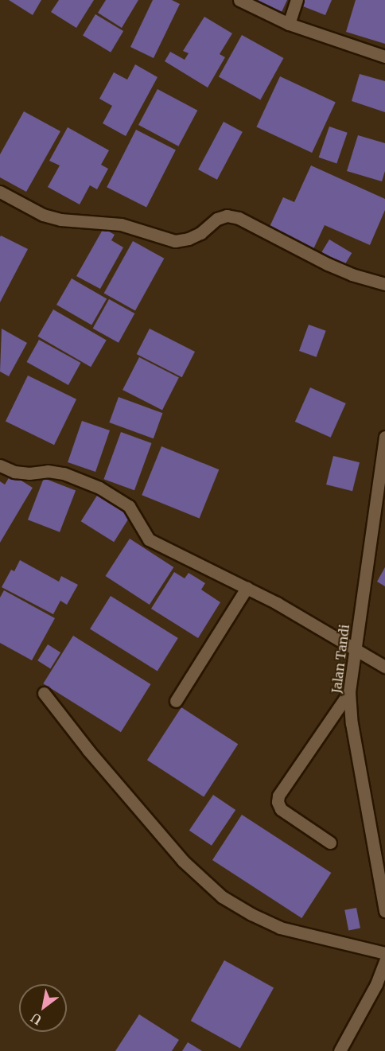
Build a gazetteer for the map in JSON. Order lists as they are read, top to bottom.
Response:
{
  "streets": {
    "street": ["Jalan Tandi"]
  },
  "north": "bottom left"
}
